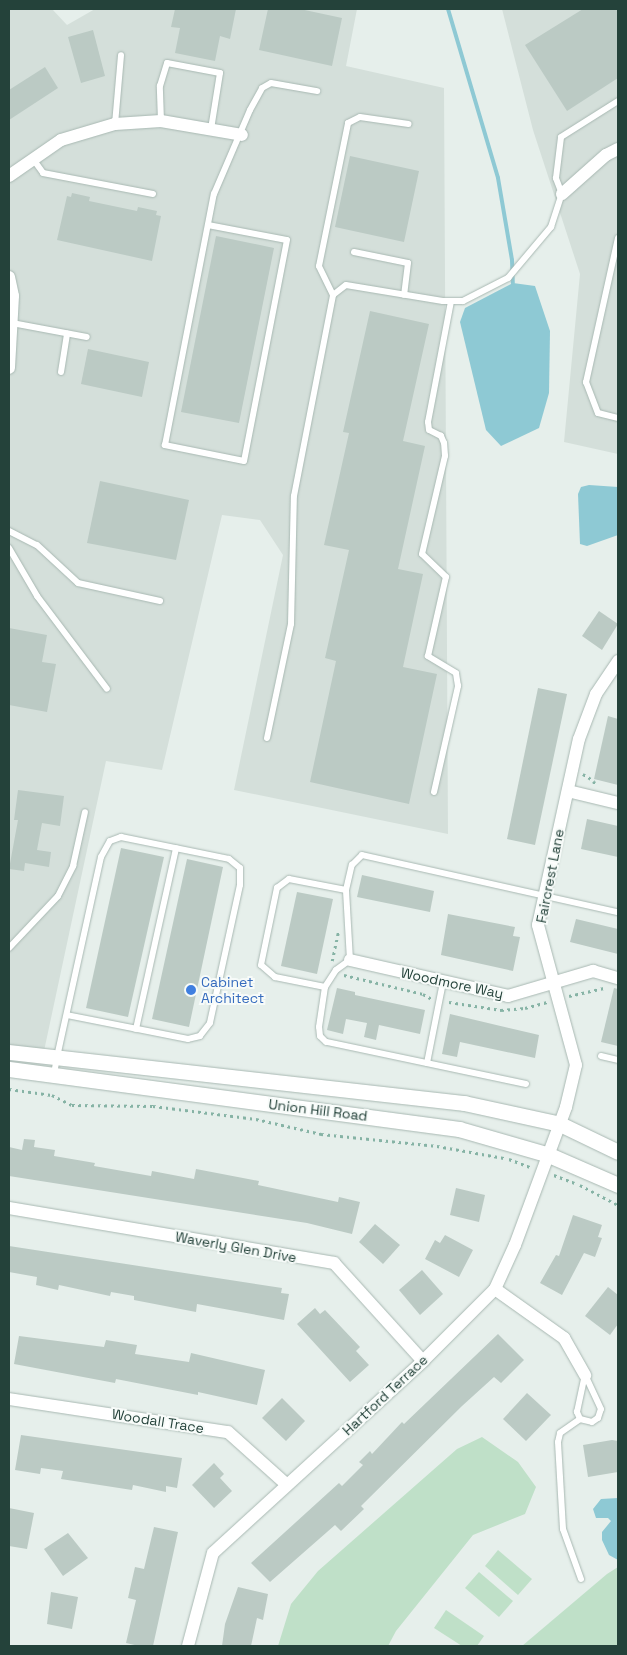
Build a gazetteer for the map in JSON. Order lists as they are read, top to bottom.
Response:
{
  "streets": {
    "street": [
      "Faircrest Lane",
      "Woodmore Way",
      "Union Hill Road",
      "Waverly Glen Drive",
      "Hartford Terrace",
      "Woodall Trace"
    ]
  },
  "crossings": [
    ["Faircrest Lane", "Woodmore Way"],
    ["Faircrest Lane", "Union Hill Road"],
    ["Faircrest Lane", "Hartford Terrace"],
    ["Union Hill Road", "Hartford Terrace"],
    ["Waverly Glen Drive", "Hartford Terrace"],
    ["Hartford Terrace", "Woodall Trace"]
  ],
  "places": ["Cabinet Architect"]
}
